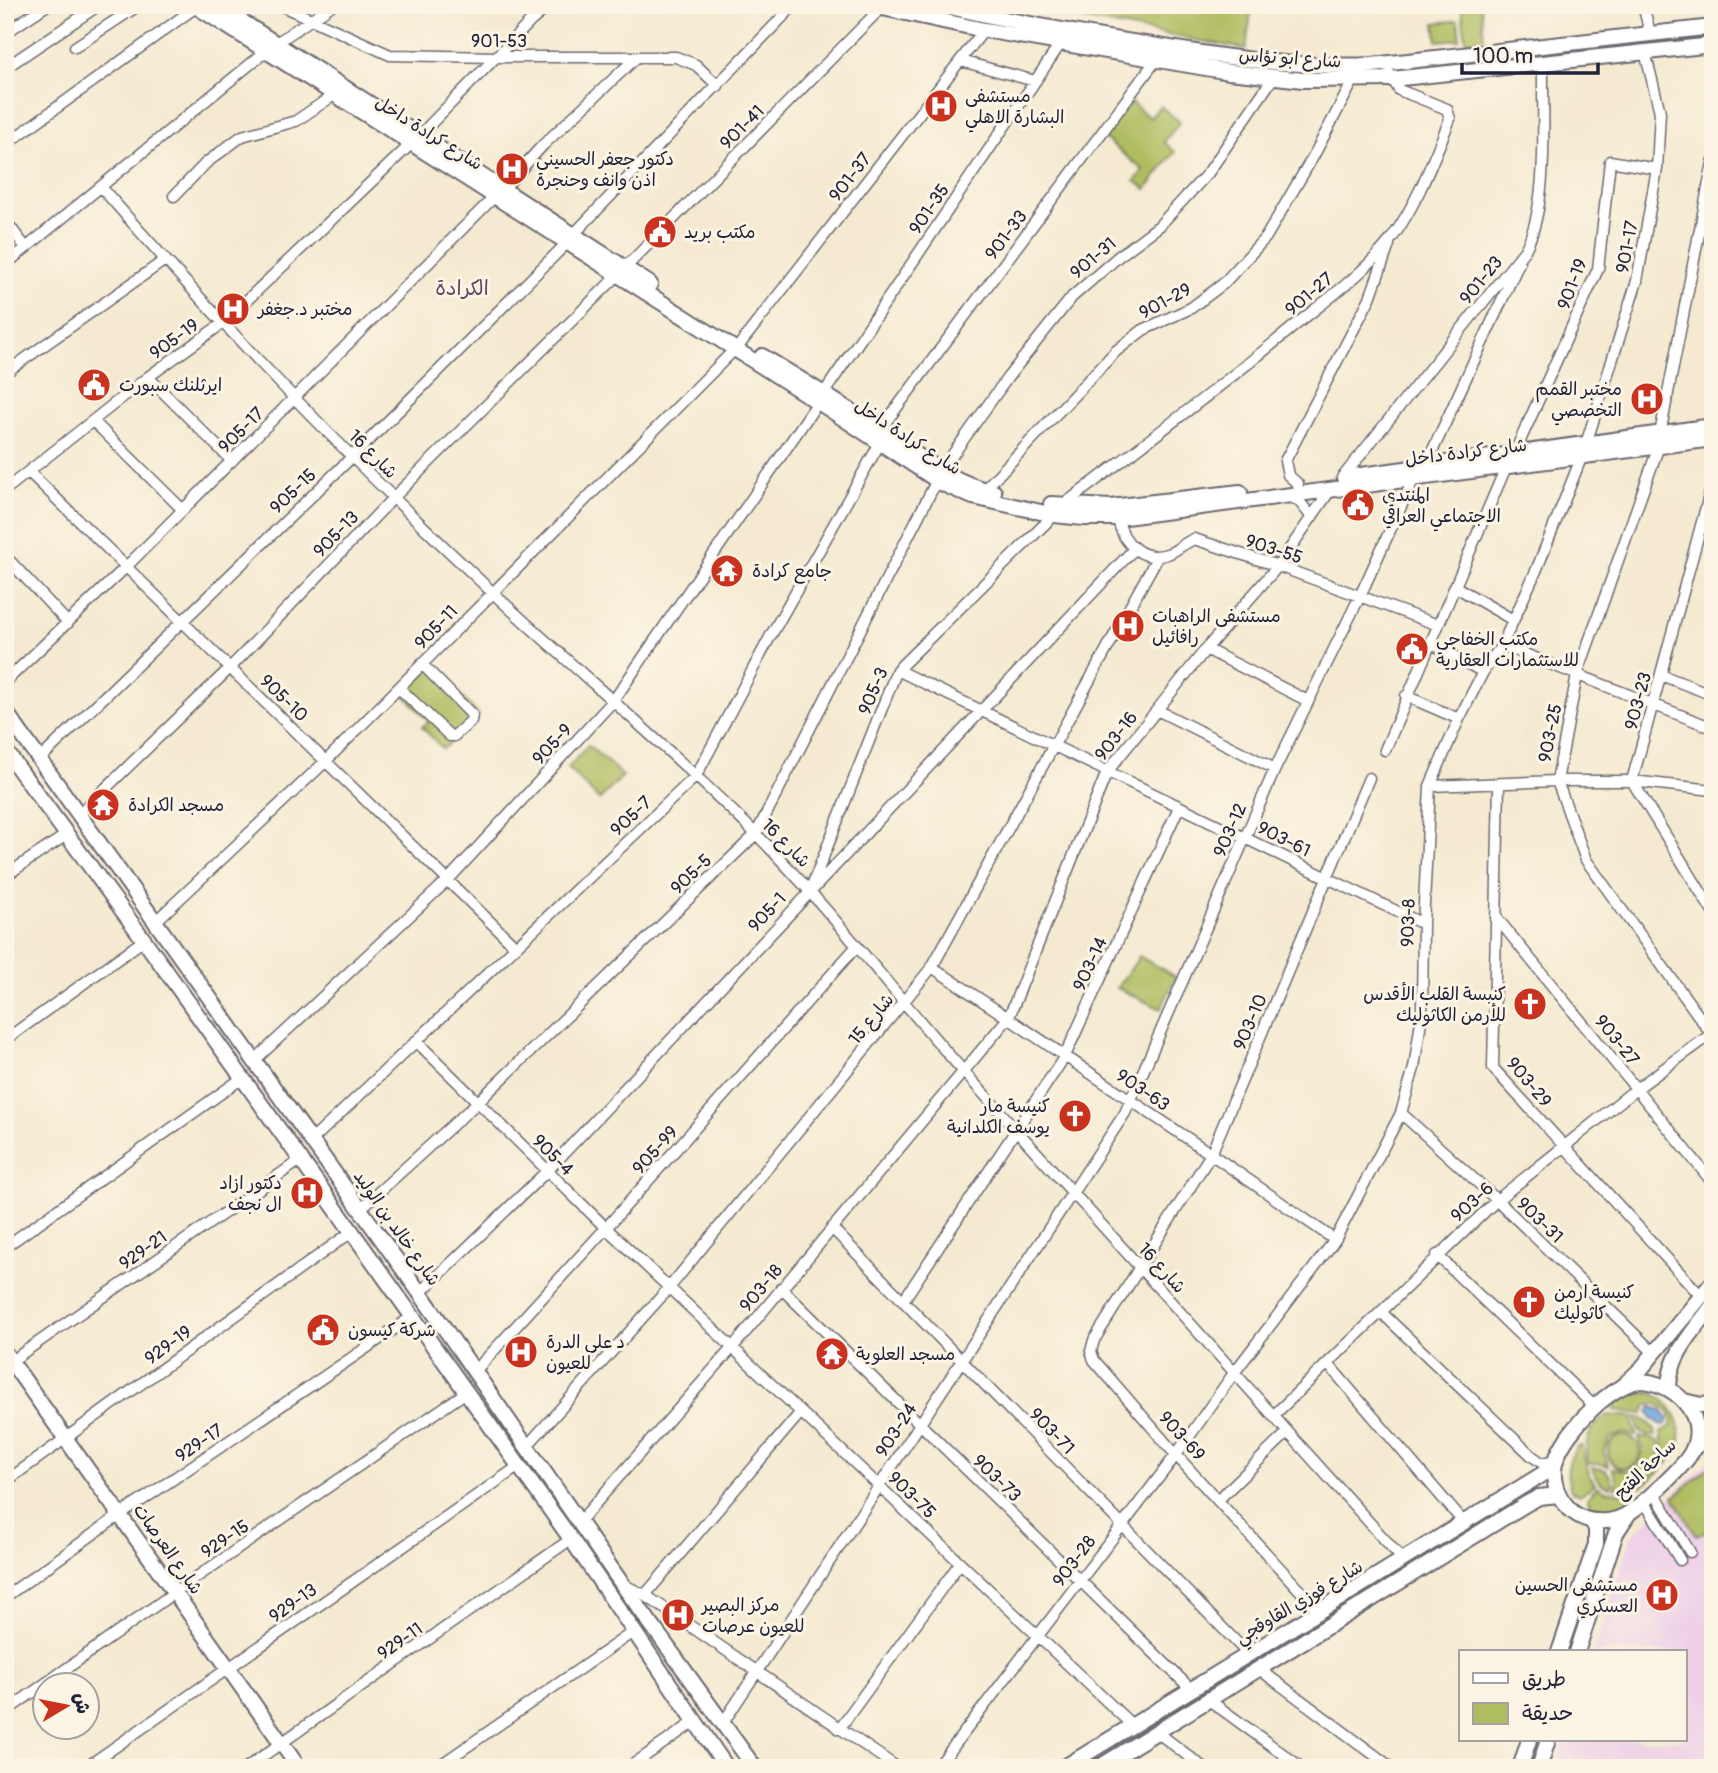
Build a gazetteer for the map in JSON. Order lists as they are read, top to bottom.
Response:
{
  "streets": {
    "main road": [
      "شارع ابو نؤاس",
      "شارع كرادة داخل",
      "شارع خالد بن الوليد",
      "ساحة الفتح",
      "شارع العرصات",
      "شارع فوزي القاوقجي"
    ],
    "street": [
      "901-53",
      "901-41",
      "901-37",
      "901-35",
      "901-33",
      "901-17",
      "901-31",
      "901-23",
      "901-19",
      "901-27",
      "901-29",
      "905-19",
      "905-17",
      "شارع 16",
      "905-15",
      "905-13",
      "903-55",
      "905-11",
      "905-3",
      "905-10",
      "903-23",
      "903-25",
      "903-16",
      "905-9",
      "905-7",
      "903-12",
      "903-61",
      "905-5",
      "905-1",
      "903-8",
      "903-14",
      "شارع 15",
      "903-10",
      "903-27",
      "903-29",
      "903-63",
      "905-99",
      "905-4",
      "903-6",
      "903-31",
      "929-21",
      "903-18",
      "929-19",
      "903-24",
      "903-71",
      "903-69",
      "929-17",
      "903-73",
      "903-75",
      "929-15",
      "903-28",
      "929-13",
      "929-11"
    ]
  },
  "crossings": [
    ["901-53", "905-19"],
    ["901-53", "905-17"],
    ["901-53", "905-15"],
    ["شارع ابو نؤاس", "901-41"],
    ["شارع ابو نؤاس", "901-37"],
    ["شارع ابو نؤاس", "901-35"],
    ["شارع ابو نؤاس", "901-33"],
    ["شارع ابو نؤاس", "901-17"],
    ["شارع ابو نؤاس", "901-31"],
    ["شارع ابو نؤاس", "901-23"],
    ["شارع ابو نؤاس", "901-27"],
    ["شارع ابو نؤاس", "901-29"],
    ["901-41", "شارع كرادة داخل"],
    ["901-41", "905-13"],
    ["شارع كرادة داخل", "901-37"],
    ["شارع كرادة داخل", "901-35"],
    ["شارع كرادة داخل", "901-33"],
    ["شارع كرادة داخل", "901-17"],
    ["شارع كرادة داخل", "901-31"],
    ["شارع كرادة داخل", "901-23"],
    ["شارع كرادة داخل", "901-19"],
    ["شارع كرادة داخل", "901-27"],
    ["شارع كرادة داخل", "901-29"],
    ["شارع كرادة داخل", "905-19"],
    ["شارع كرادة داخل", "905-17"],
    ["شارع كرادة داخل", "905-15"],
    ["شارع كرادة داخل", "905-13"],
    ["شارع كرادة داخل", "905-11"],
    ["شارع كرادة داخل", "905-3"],
    ["شارع كرادة داخل", "903-25"],
    ["شارع كرادة داخل", "903-16"],
    ["شارع كرادة داخل", "905-9"],
    ["شارع كرادة داخل", "905-7"],
    ["شارع كرادة داخل", "903-12"],
    ["شارع كرادة داخل", "905-5"],
    ["شارع كرادة داخل", "903-8"],
    ["901-37", "905-11"],
    ["901-35", "905-9"],
    ["901-33", "905-7"],
    ["901-17", "901-19"],
    ["901-17", "903-8"],
    ["901-31", "905-5"],
    ["901-23", "903-16"],
    ["901-27", "905-3"],
    ["905-19", "شارع 16"],
    ["905-19", "905-10"],
    ["905-17", "شارع 16"],
    ["905-17", "905-10"],
    ["شارع 16", "905-15"],
    ["شارع 16", "905-13"],
    ["شارع 16", "905-11"],
    ["شارع 16", "905-3"],
    ["شارع 16", "903-16"],
    ["شارع 16", "905-9"],
    ["شارع 16", "905-7"],
    ["شارع 16", "903-12"],
    ["شارع 16", "905-5"],
    ["شارع 16", "905-1"],
    ["شارع 16", "903-8"],
    ["شارع 16", "903-14"],
    ["شارع 16", "شارع 15"],
    ["شارع 16", "903-10"],
    ["شارع 16", "905-99"],
    ["شارع 16", "903-6"],
    ["شارع 16", "903-18"],
    ["شارع 16", "903-24"],
    ["شارع 16", "903-69"],
    ["شارع 16", "903-28"],
    ["شارع 16", "شارع فوزي القاوقجي"],
    ["905-15", "905-10"],
    ["905-15", "شارع خالد بن الوليد"],
    ["905-13", "905-10"],
    ["905-13", "شارع خالد بن الوليد"],
    ["903-55", "903-16"],
    ["903-55", "903-12"],
    ["903-55", "شارع 15"],
    ["905-11", "905-10"],
    ["905-11", "شارع خالد بن الوليد"],
    ["905-3", "903-61"],
    ["905-3", "905-1"],
    ["905-10", "905-9"],
    ["905-10", "905-7"],
    ["903-25", "903-6"],
    ["903-16", "903-61"],
    ["903-16", "903-63"],
    ["903-16", "903-18"],
    ["905-9", "شارع خالد بن الوليد"],
    ["905-7", "905-4"],
    ["905-7", "شارع خالد بن الوليد"],
    ["903-12", "903-61"],
    ["903-12", "903-63"],
    ["903-12", "903-24"],
    ["903-61", "905-1"],
    ["903-61", "903-8"],
    ["903-61", "903-14"],
    ["903-61", "شارع 15"],
    ["903-61", "903-10"],
    ["905-5", "905-4"],
    ["905-5", "شارع خالد بن الوليد"],
    ["905-1", "905-4"],
    ["905-1", "شارع خالد بن الوليد"],
    ["903-8", "903-63"],
    ["903-8", "903-31"],
    ["903-8", "903-28"],
    ["903-14", "903-63"],
    ["903-14", "903-71"],
    ["شارع 15", "903-63"],
    ["شارع 15", "905-4"],
    ["شارع 15", "شارع خالد بن الوليد"],
    ["شارع 15", "903-75"],
    ["903-10", "903-63"],
    ["903-10", "903-69"],
    ["903-27", "903-29"],
    ["903-27", "903-6"],
    ["903-29", "903-6"],
    ["905-99", "905-4"],
    ["905-99", "شارع خالد بن الوليد"],
    ["905-4", "903-75"],
    ["903-6", "903-31"],
    ["شارع خالد بن الوليد", "903-18"],
    ["شارع خالد بن الوليد", "903-24"],
    ["929-21", "شارع العرصات"],
    ["903-18", "903-71"],
    ["903-18", "903-73"],
    ["903-18", "903-75"],
    ["929-19", "شارع العرصات"],
    ["903-24", "903-71"],
    ["903-24", "903-73"],
    ["903-24", "903-75"],
    ["903-71", "903-28"],
    ["903-71", "شارع فوزي القاوقجي"],
    ["903-69", "903-28"],
    ["903-69", "شارع فوزي القاوقجي"],
    ["929-17", "شارع العرصات"],
    ["ساحة الفتح", "شارع فوزي القاوقجي"],
    ["903-73", "903-28"],
    ["903-73", "شارع فوزي القاوقجي"],
    ["903-75", "903-28"],
    ["903-75", "شارع فوزي القاوقجي"],
    ["929-15", "شارع العرصات"],
    ["شارع العرصات", "929-13"],
    ["شارع العرصات", "929-11"]
  ],
  "districts": ["الكرادة"],
  "places": {
    "hospital": [
      "مستشفى البشارة الاهلي",
      "دكتور جعفر الحسيني اذن وانف وحنجرة",
      "مختبر د.جغفر",
      "مختبر القمم التخصصي",
      "مستشفى الراهبات رافائيل",
      "دكتور ازاد ال نجف",
      "د علي الدرة للعيون",
      "مستشفى الحسين العسكري",
      "مركز البصير للعيون عرصات"
    ],
    "public building": [
      "مكتب بريد",
      "ايرثلنك سبورت",
      "المنتدى الاجتماعي العراقي",
      "مكتب الخفاجي للاستثمارات العقارية",
      "شركة كيسون"
    ],
    "temple": ["جامع كرادة", "مسجد الكرادة", "مسجد العلوية"],
    "church": ["كنيسة القلب الأقدس للأرمن الكاثوليك", "كنيسة مار يوسف الكلدانية", "كنيسة ارمن كاثوليك"]
  },
  "legend": ["طريق", "حديقة"],
  "scale_bar": "100 m",
  "north": "right"
}
